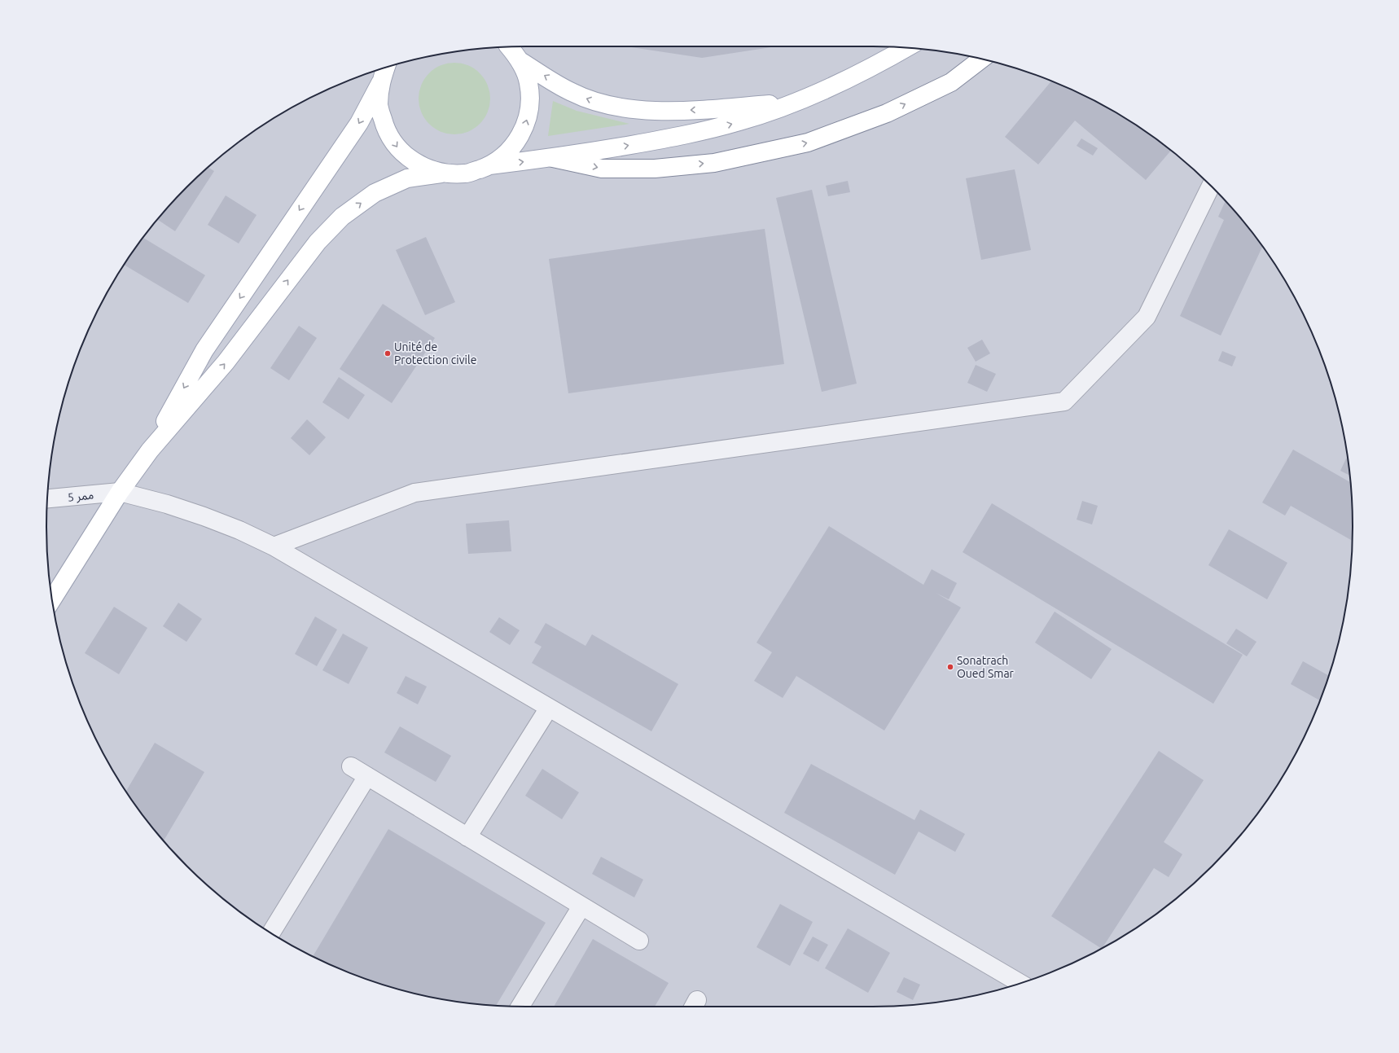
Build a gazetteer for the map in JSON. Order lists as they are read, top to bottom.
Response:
{
  "streets": {
    "lane": ["ممر 5"]
  },
  "places": ["Unité de Protection civile", "Sonatrach Oued Smar"]
}
